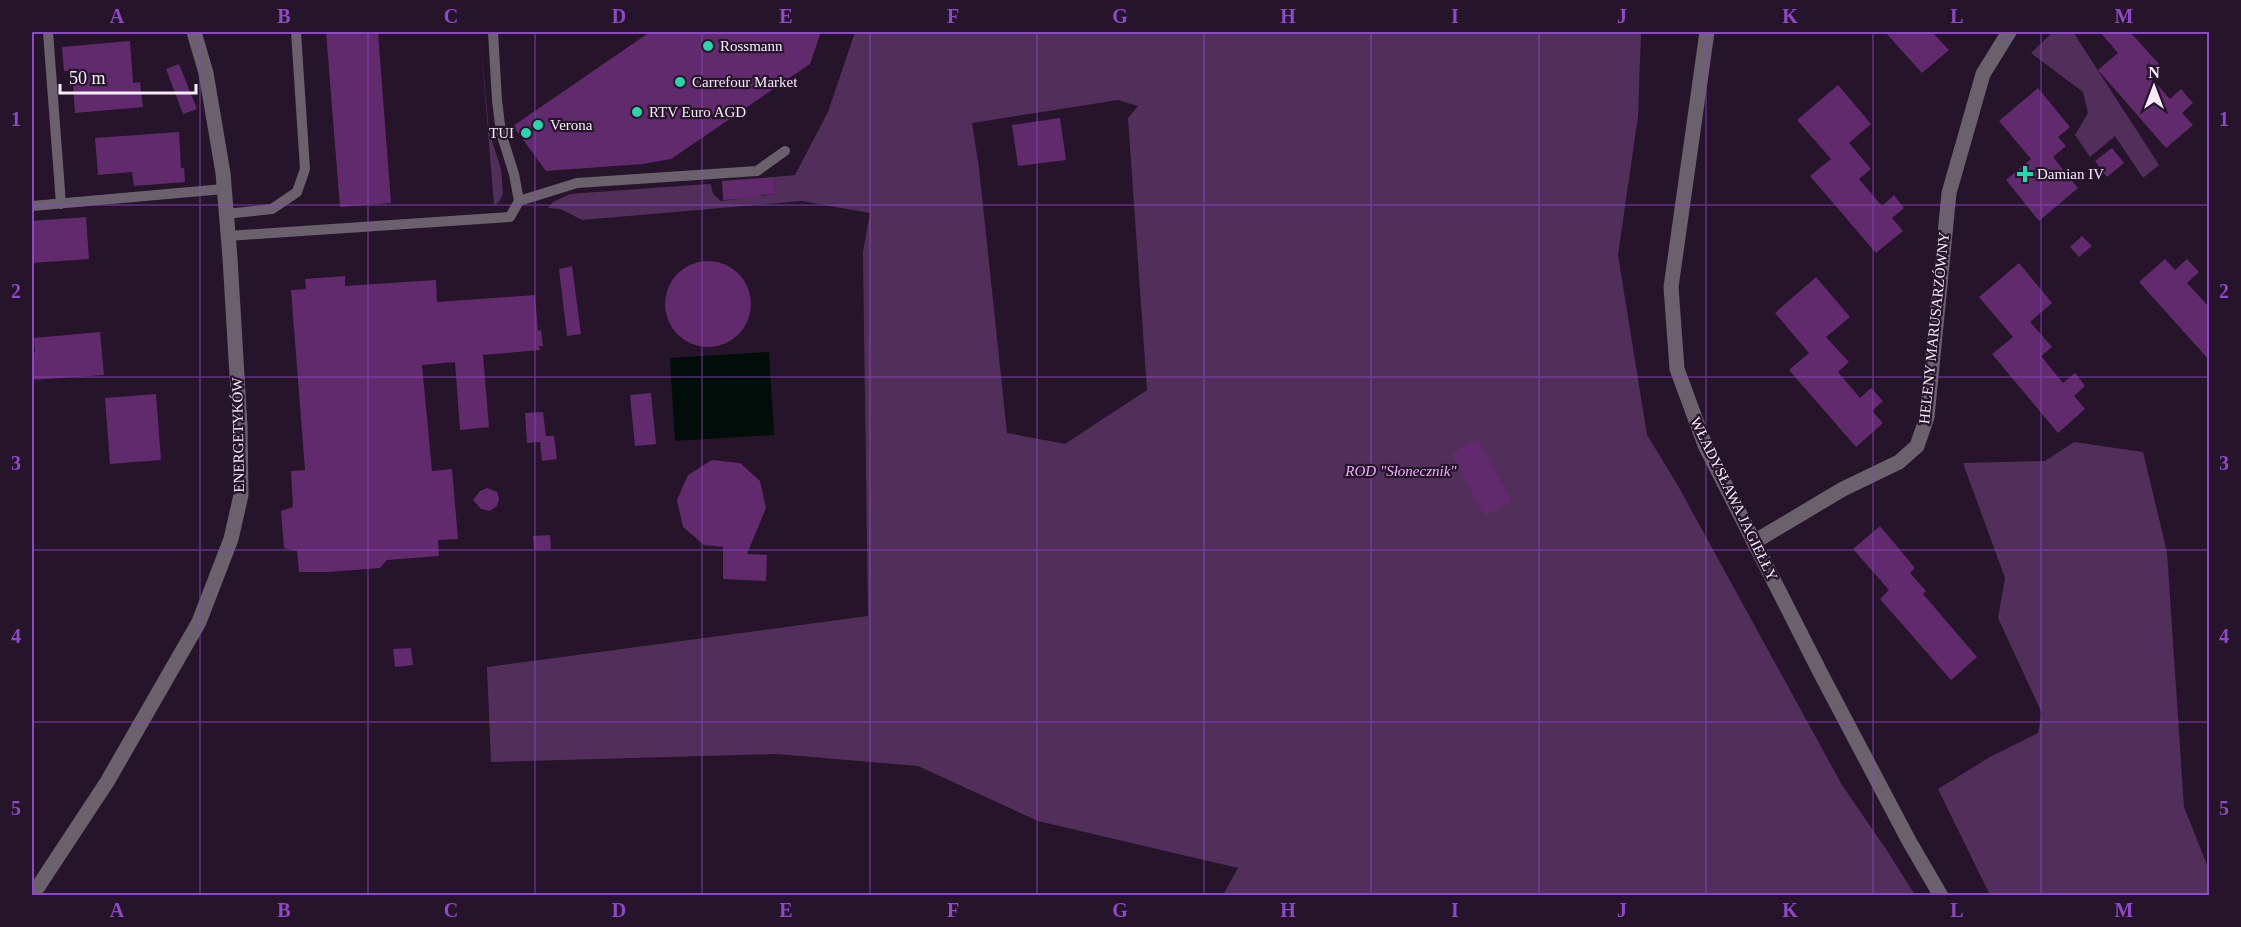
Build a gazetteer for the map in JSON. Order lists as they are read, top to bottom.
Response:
{
  "streets": {
    "street": ["HELENY MARUSARZÓWNY", "ENERGETYKÓW", "WŁADYSŁAWA JAGIEŁŁY"]
  },
  "crossings": [
    ["HELENY MARUSARZÓWNY", "WŁADYSŁAWA JAGIEŁŁY"]
  ],
  "parks": ["ROD \"Słonecznik\""],
  "places": {
    "other": [
      "Rossmann",
      "Carrefour Market",
      "RTV Euro AGD",
      "Verona",
      "TUI"
    ],
    "health": ["Damian IV"]
  },
  "scale_bar": "50 m",
  "north": "top",
  "grid": {
    "columns": [
      "A",
      "B",
      "C",
      "D",
      "E",
      "F",
      "G",
      "H",
      "I",
      "J",
      "K",
      "L",
      "M"
    ],
    "rows": [
      "1",
      "2",
      "3",
      "4",
      "5"
    ]
  }
}
